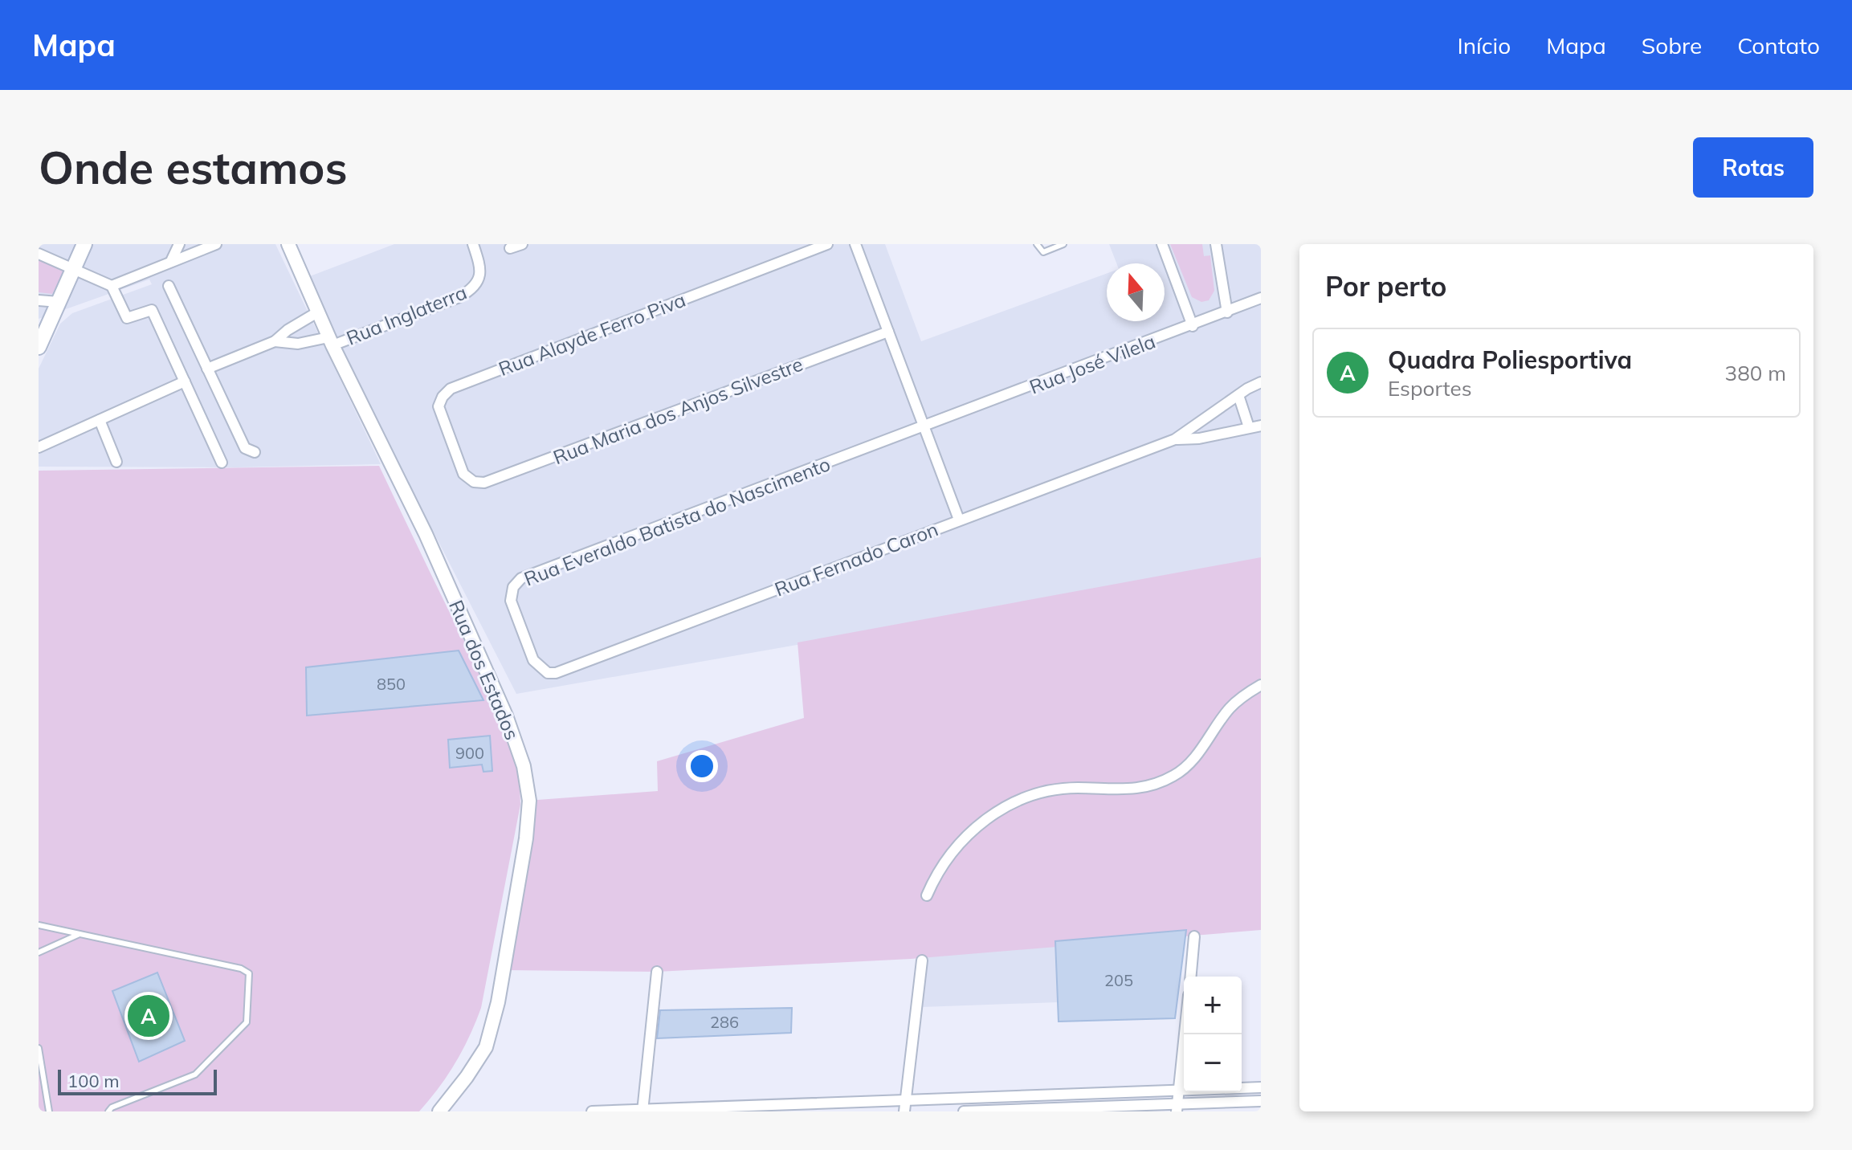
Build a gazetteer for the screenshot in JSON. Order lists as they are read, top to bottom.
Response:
{
  "streets": {
    "street": [
      "Rua Inglaterra",
      "Rua Alayde Ferro Piva",
      "Rua José Vilela",
      "Rua Maria dos Anjos Silvestre",
      "Rua Everaldo Batista do Nascimento",
      "Rua Fernado Caron",
      "Rua dos Estados"
    ]
  },
  "crossings": [
    ["Rua Inglaterra", "Rua dos Estados"],
    ["Rua Alayde Ferro Piva", "Rua Maria dos Anjos Silvestre"],
    ["Rua José Vilela", "Rua Everaldo Batista do Nascimento"],
    ["Rua Everaldo Batista do Nascimento", "Rua Fernado Caron"]
  ],
  "house_numbers": [
    "850",
    "900",
    "205",
    "286"
  ],
  "scale_bar": "100 m",
  "north": "top",
  "page": {
    "header": "Mapa",
    "nav": [
      "Início",
      "Mapa",
      "Sobre",
      "Contato"
    ],
    "buttons": "Rotas",
    "title": "Onde estamos",
    "heading": "Por perto",
    "list": [
      {
        "mark": "A",
        "name": "Quadra Poliesportiva",
        "note": "Esportes",
        "value": "380 m"
      }
    ],
    "map_buttons": ["+", "−"],
    "pins": "A",
    "scale": "100 m"
  }
}
